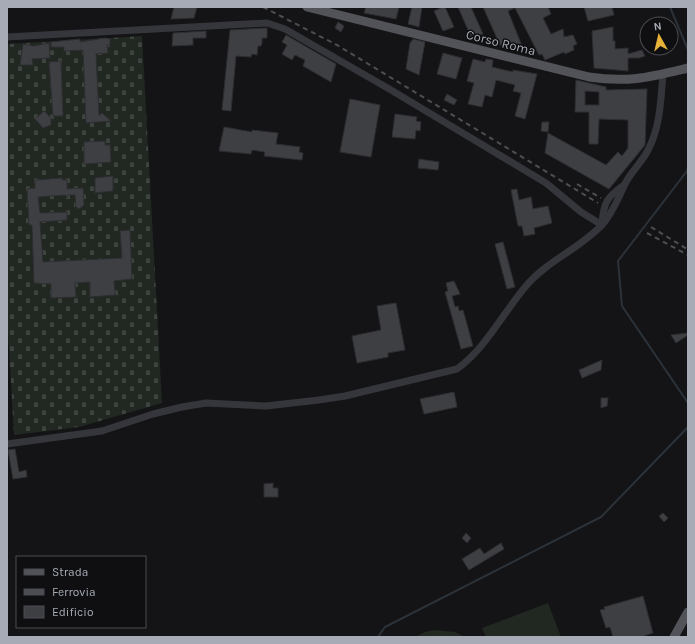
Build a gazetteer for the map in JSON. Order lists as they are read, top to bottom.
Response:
{
  "streets": {
    "main road": ["Corso Roma"]
  },
  "legend": ["Strada", "Ferrovia", "Edificio"],
  "north": "top"
}
